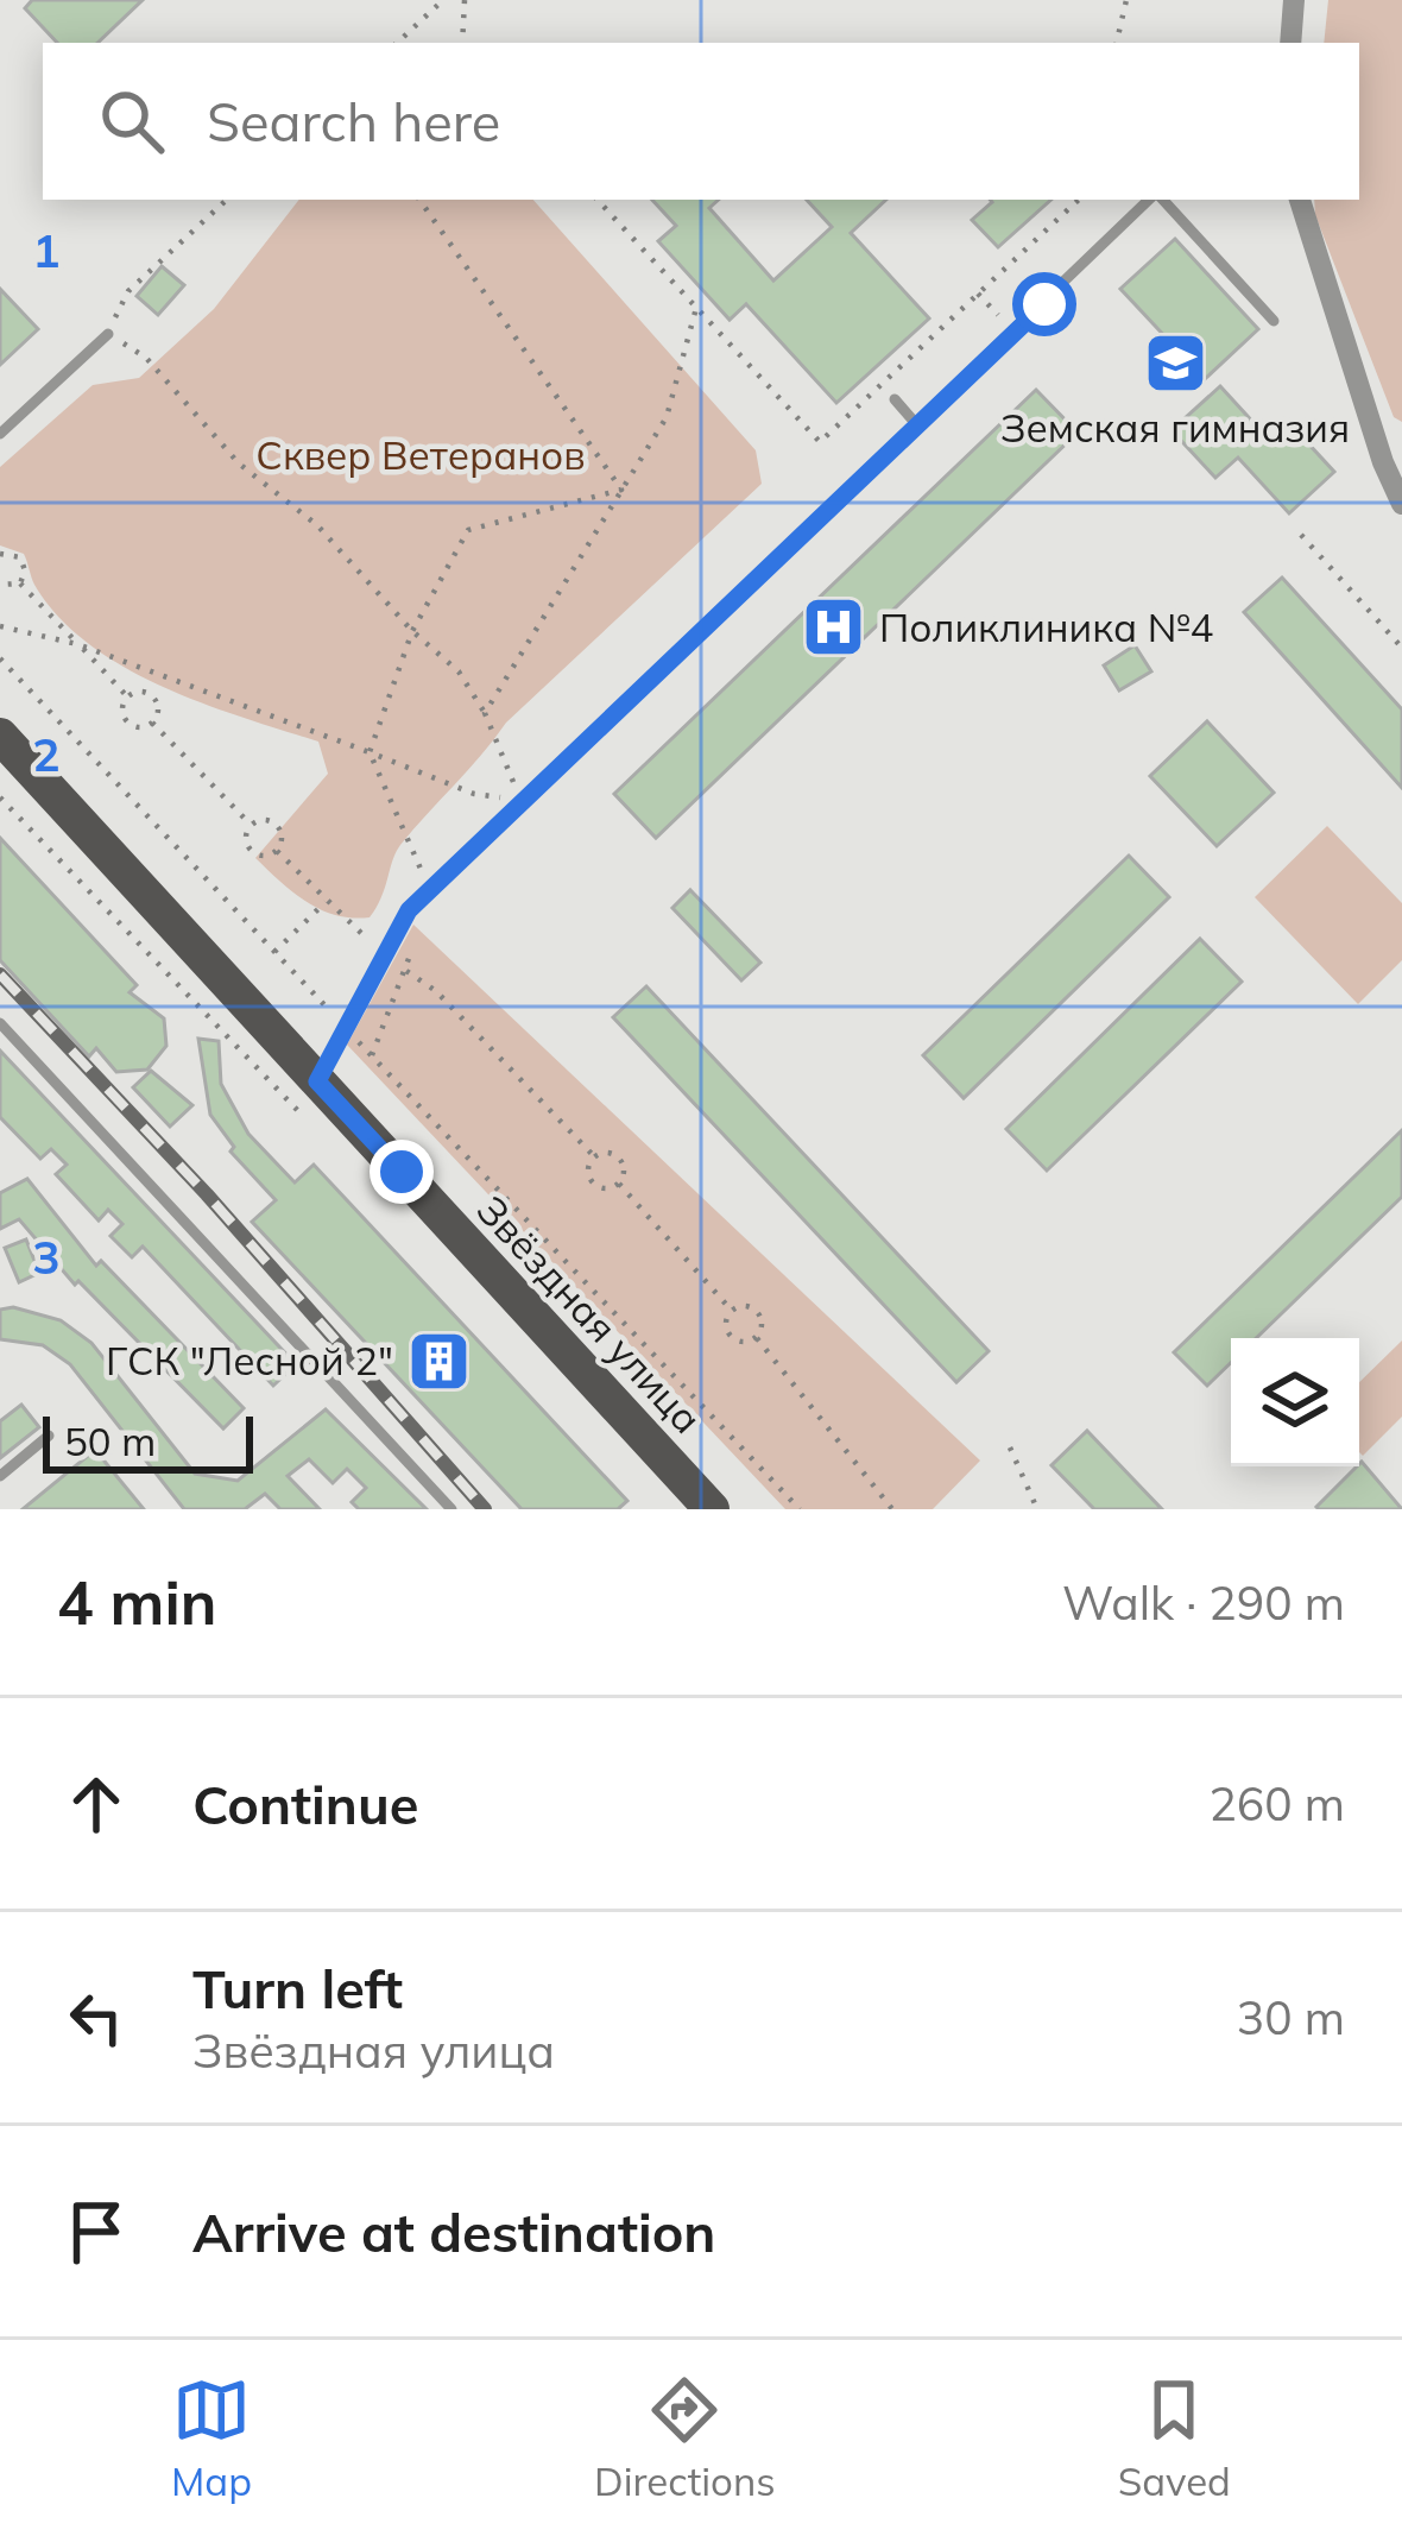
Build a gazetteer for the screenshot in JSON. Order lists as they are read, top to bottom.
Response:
{
  "streets": {
    "main road": ["Звёздная улица"]
  },
  "parks": ["Сквер Ветеранов"],
  "places": {
    "school or university": ["Земская гимназия"],
    "hospital": ["Поликлиника №4"],
    "building": ["ГСК \"Лесной 2\""]
  },
  "scale_bar": "50 m",
  "page": {
    "search": "Search here",
    "scale": "50 m",
    "heading": ["4 min", "Walk · 290 m"],
    "list": [
      ["Continue", "260 m"],
      ["Turn left", "Звёздная улица", "30 m"],
      "Arrive at destination"
    ],
    "nav": ["Map", "Directions", "Saved"]
  },
  "grid": {
    "rows": ["1", "2", "3"]
  }
}
